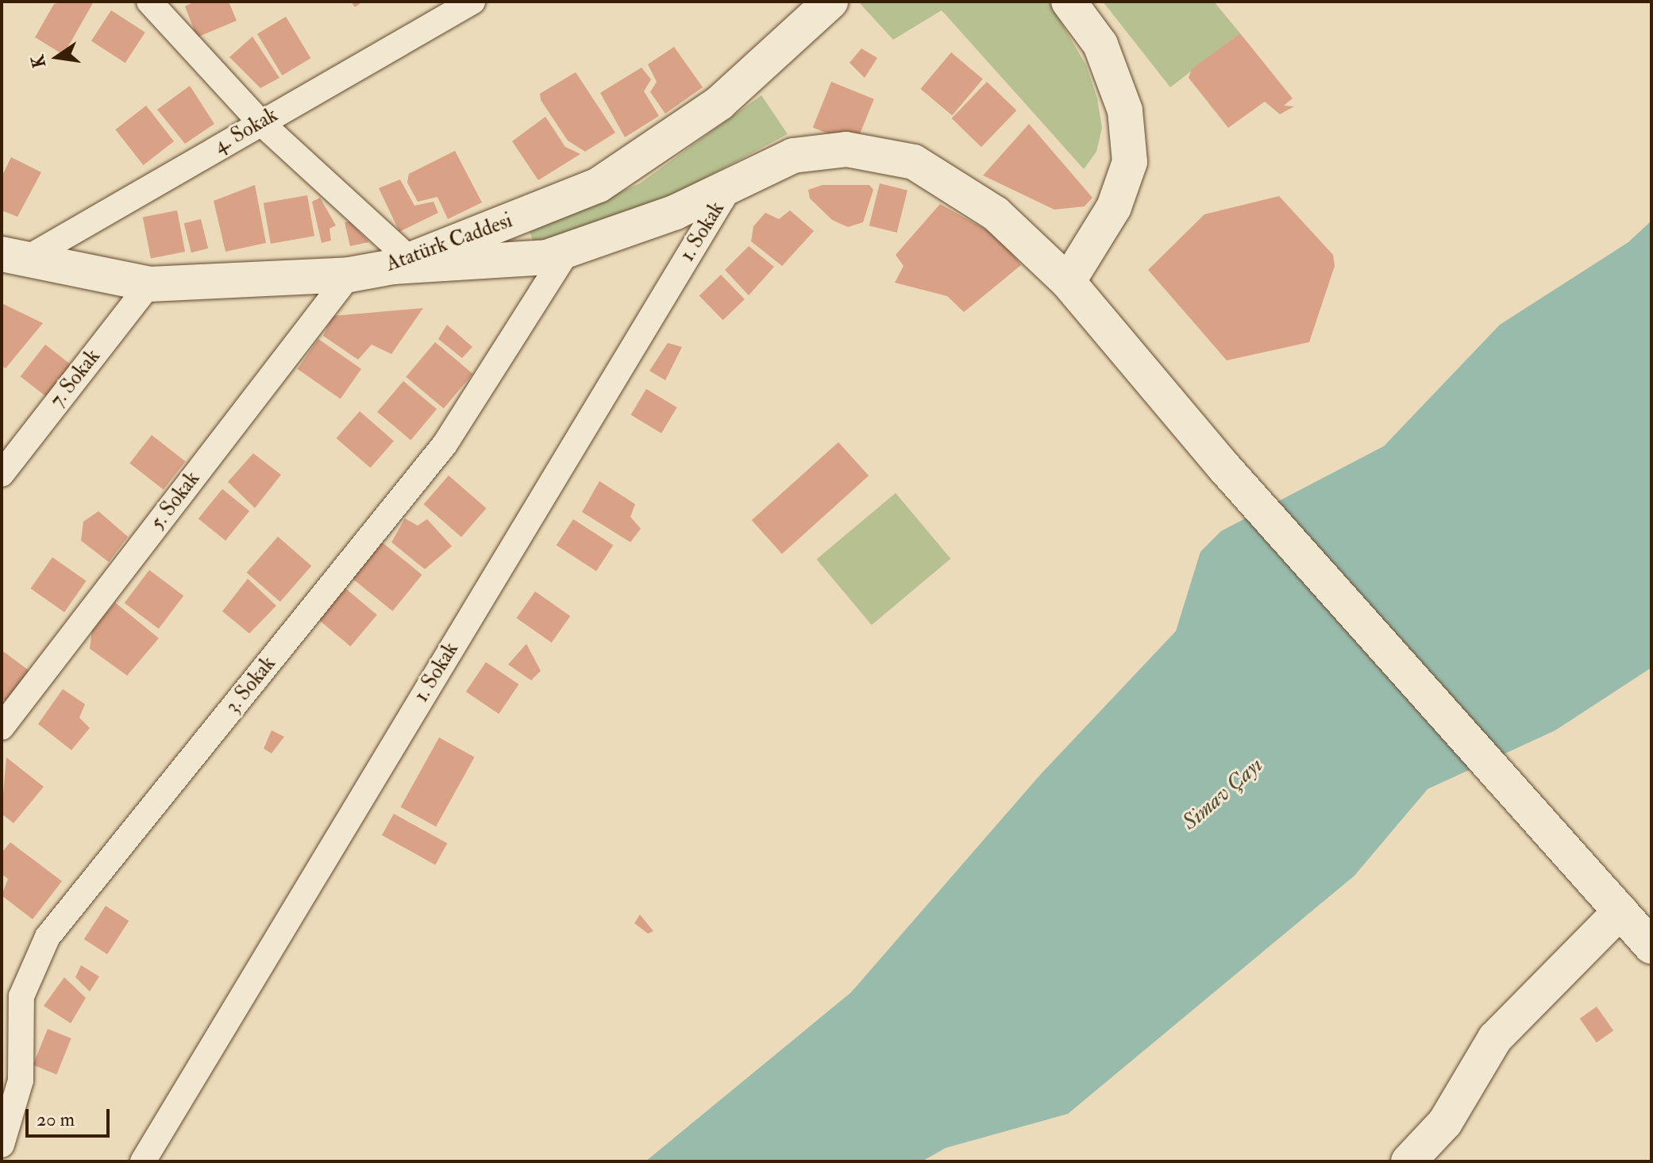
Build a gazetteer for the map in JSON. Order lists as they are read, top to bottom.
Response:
{
  "streets": {
    "main road": ["Atatürk Caddesi"],
    "street": [
      "4. Sokak",
      "1. Sokak",
      "7. Sokak",
      "5. Sokak",
      "3. Sokak"
    ]
  },
  "crossings": [
    ["4. Sokak", "Atatürk Caddesi"],
    ["Atatürk Caddesi", "7. Sokak"],
    ["Atatürk Caddesi", "5. Sokak"]
  ],
  "water": ["Simav Çayı"],
  "scale_bar": "20 m",
  "north": "left"
}
